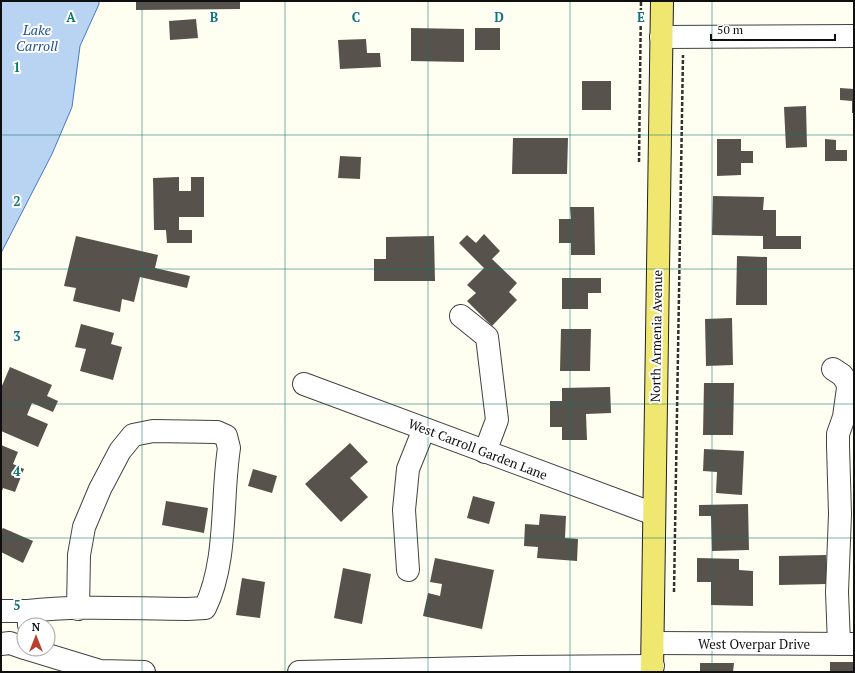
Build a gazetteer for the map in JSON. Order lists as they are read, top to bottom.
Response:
{
  "streets": {
    "main road": ["North Armenia Avenue"],
    "street": ["West Carroll Garden Lane", "West Overpar Drive"]
  },
  "crossings": [
    ["North Armenia Avenue", "West Carroll Garden Lane"],
    ["North Armenia Avenue", "West Overpar Drive"]
  ],
  "water": ["Lake Carroll"],
  "scale_bar": "50 m",
  "north": "top",
  "grid": {
    "columns": [
      "A",
      "B",
      "C",
      "D",
      "E"
    ],
    "rows": [
      "1",
      "2",
      "3",
      "4",
      "5"
    ]
  }
}
